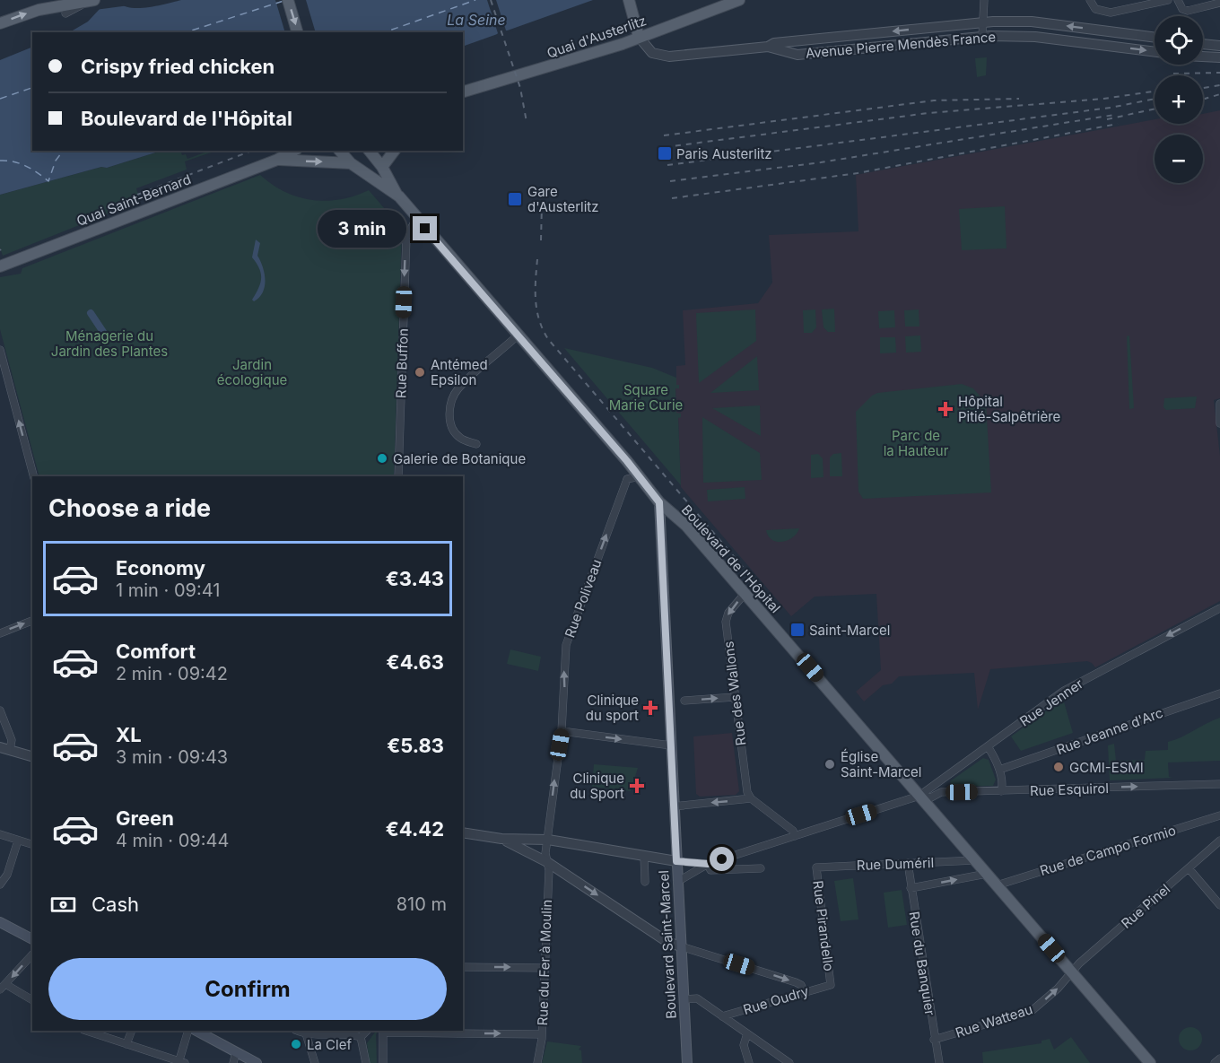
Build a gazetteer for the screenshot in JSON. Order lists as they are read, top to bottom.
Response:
{
  "streets": {
    "main road": [
      "Quai d'Austerlitz",
      "Quai Saint-Bernard",
      "Boulevard de l'Hôpital",
      "Boulevard Saint-Marcel"
    ],
    "street": [
      "Avenue Pierre Mendès France",
      "Rue Buffon",
      "Rue Poliveau",
      "Rue des Wallons",
      "Rue Jenner",
      "Rue Jeanne d'Arc",
      "Rue Esquirol",
      "Rue de Campo Formio",
      "Rue Duméril",
      "Rue Pinel",
      "Rue Pirandello",
      "Rue du Fer à Moulin",
      "Rue du Banquier",
      "Rue Oudry",
      "Rue Watteau"
    ]
  },
  "crossings": [
    ["Quai d'Austerlitz", "Avenue Pierre Mendès France"],
    ["Quai Saint-Bernard", "Boulevard de l'Hôpital"],
    ["Rue Buffon", "Boulevard de l'Hôpital"],
    ["Boulevard de l'Hôpital", "Rue Poliveau"],
    ["Boulevard de l'Hôpital", "Rue des Wallons"],
    ["Boulevard de l'Hôpital", "Rue Jenner"],
    ["Boulevard de l'Hôpital", "Rue Esquirol"],
    ["Boulevard de l'Hôpital", "Rue de Campo Formio"],
    ["Boulevard de l'Hôpital", "Rue Duméril"],
    ["Boulevard de l'Hôpital", "Rue Pinel"],
    ["Boulevard de l'Hôpital", "Boulevard Saint-Marcel"],
    ["Boulevard de l'Hôpital", "Rue Watteau"],
    ["Rue Poliveau", "Rue du Fer à Moulin"],
    ["Rue Jenner", "Rue Esquirol"],
    ["Rue Duméril", "Rue Pirandello"],
    ["Rue Duméril", "Rue du Banquier"],
    ["Rue Pinel", "Rue Watteau"],
    ["Rue Pirandello", "Rue Oudry"],
    ["Rue du Banquier", "Rue Watteau"]
  ],
  "one_way": [
    "Rue Buffon",
    "Rue Poliveau",
    "Rue des Wallons",
    "Rue Jenner",
    "Rue Esquirol",
    "Rue Watteau"
  ],
  "water": ["La Seine"],
  "parks": [
    "Ménagerie du Jardin des Plantes",
    "Jardin écologique",
    "Square Marie Curie",
    "Parc de la Hauteur"
  ],
  "places": {
    "transit": ["Paris Austerlitz", "Gare d'Austerlitz", "Saint-Marcel"],
    "other": [
      "Antémed Epsilon",
      "Galerie de Botanique",
      "Église Saint-Marcel",
      "GCMI-ESMI",
      "La Clef"
    ],
    "health": ["Hôpital Pitié-Salpêtrière", "Clinique du sport", "Clinique du Sport"]
  },
  "page": {
    "map_buttons": ["+", "−"],
    "banner": ["Crispy fried chicken", "Boulevard de l'Hôpital"],
    "bubble": "3 min",
    "heading": "Choose a ride",
    "list": [
      {
        "name": "Economy",
        "note": "1 min · 09:41",
        "value": "€3.43"
      },
      {
        "name": "Comfort",
        "note": "2 min · 09:42",
        "value": "€4.63"
      },
      {
        "name": "XL",
        "note": "3 min · 09:43",
        "value": "€5.83"
      },
      {
        "name": "Green",
        "note": "4 min · 09:44",
        "value": "€4.42"
      }
    ],
    "pay": ["Cash", "810 m"],
    "buttons": "Confirm"
  }
}
